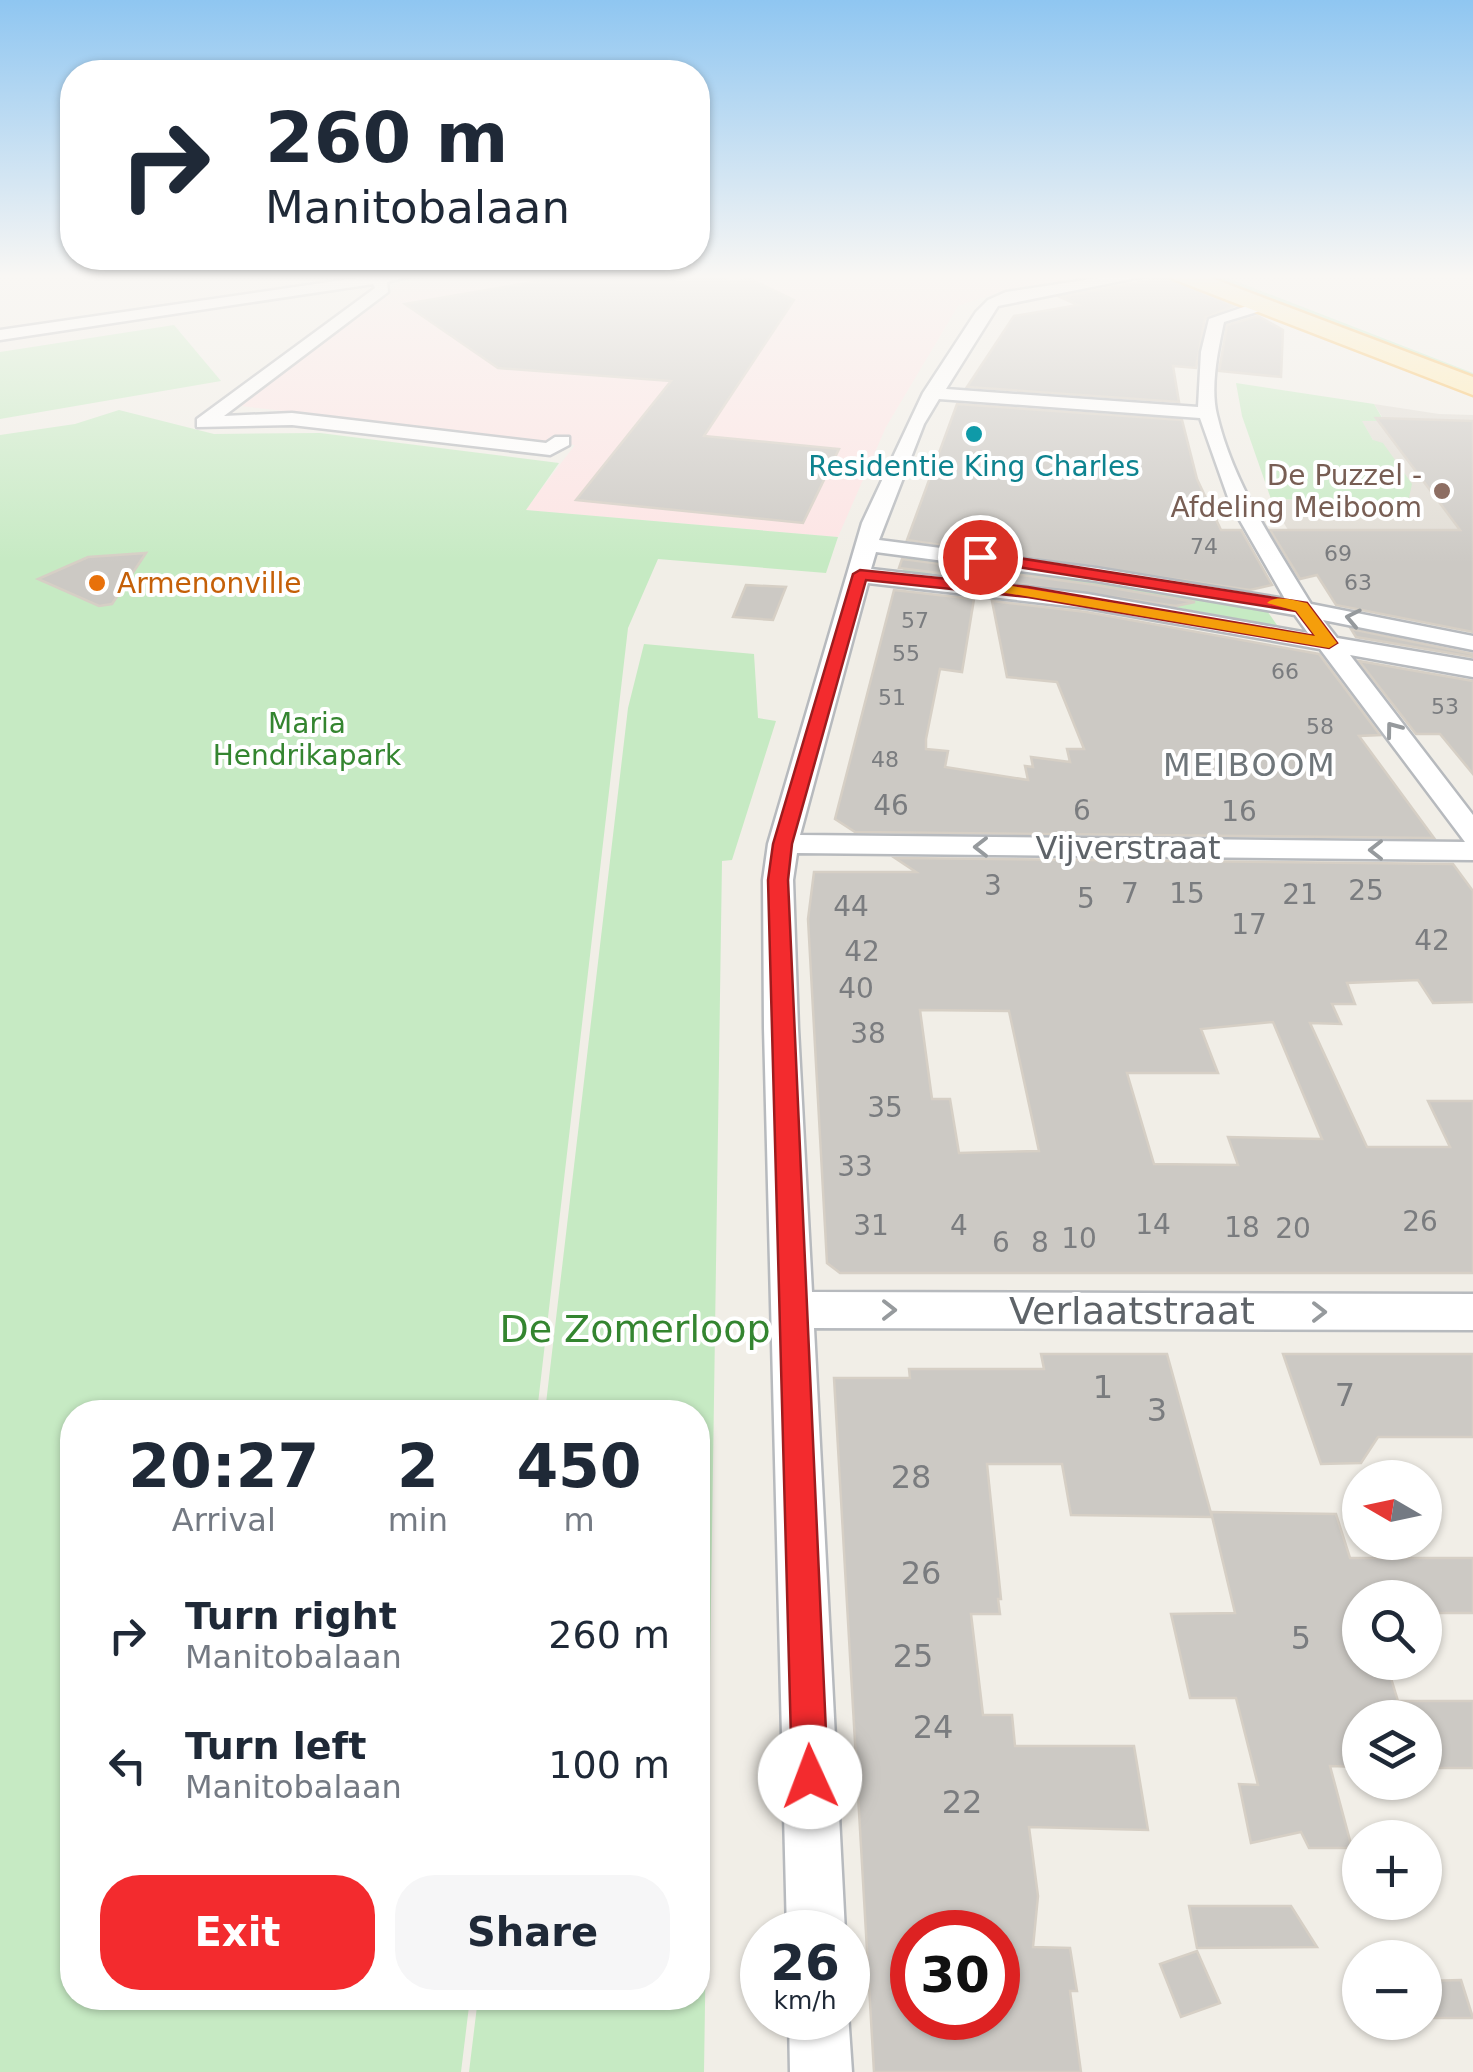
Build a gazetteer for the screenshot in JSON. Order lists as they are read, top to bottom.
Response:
{
  "streets": {
    "street": ["Vijverstraat", "Verlaatstraat"]
  },
  "one_way": ["Verlaatstraat"],
  "districts": ["MEIBOOM"],
  "parks": ["Maria Hendrikapark", "De Zomerloop"],
  "places": ["Residentie King Charles", "De Puzzel - Afdeling Meiboom", "Armenonville"],
  "house_numbers": [
    "74",
    "69",
    "63",
    "57",
    "55",
    "66",
    "51",
    "53",
    "58",
    "48",
    "46",
    "6",
    "16",
    "3",
    "25",
    "7",
    "15",
    "21",
    "5",
    "44",
    "17",
    "42",
    "42",
    "40",
    "38",
    "35",
    "33",
    "26",
    "14",
    "31",
    "4",
    "18",
    "20",
    "10",
    "6",
    "8",
    "1",
    "7",
    "3",
    "28",
    "26",
    "5",
    "25",
    "24",
    "22"
  ],
  "north": "left",
  "page": {
    "turn": ["260 m", "Manitobalaan"],
    "eta": [
      "20:27",
      "Arrival",
      "2",
      "min",
      "450",
      "m"
    ],
    "map_buttons": ["+", "−"],
    "list": [
      {
        "name": "Turn right",
        "note": "Manitobalaan",
        "value": "260 m"
      },
      {
        "name": "Turn left",
        "note": "Manitobalaan",
        "value": "100 m"
      }
    ],
    "buttons": ["Exit", "Share"],
    "speed": "26 km/h",
    "limit": "30"
  }
}
